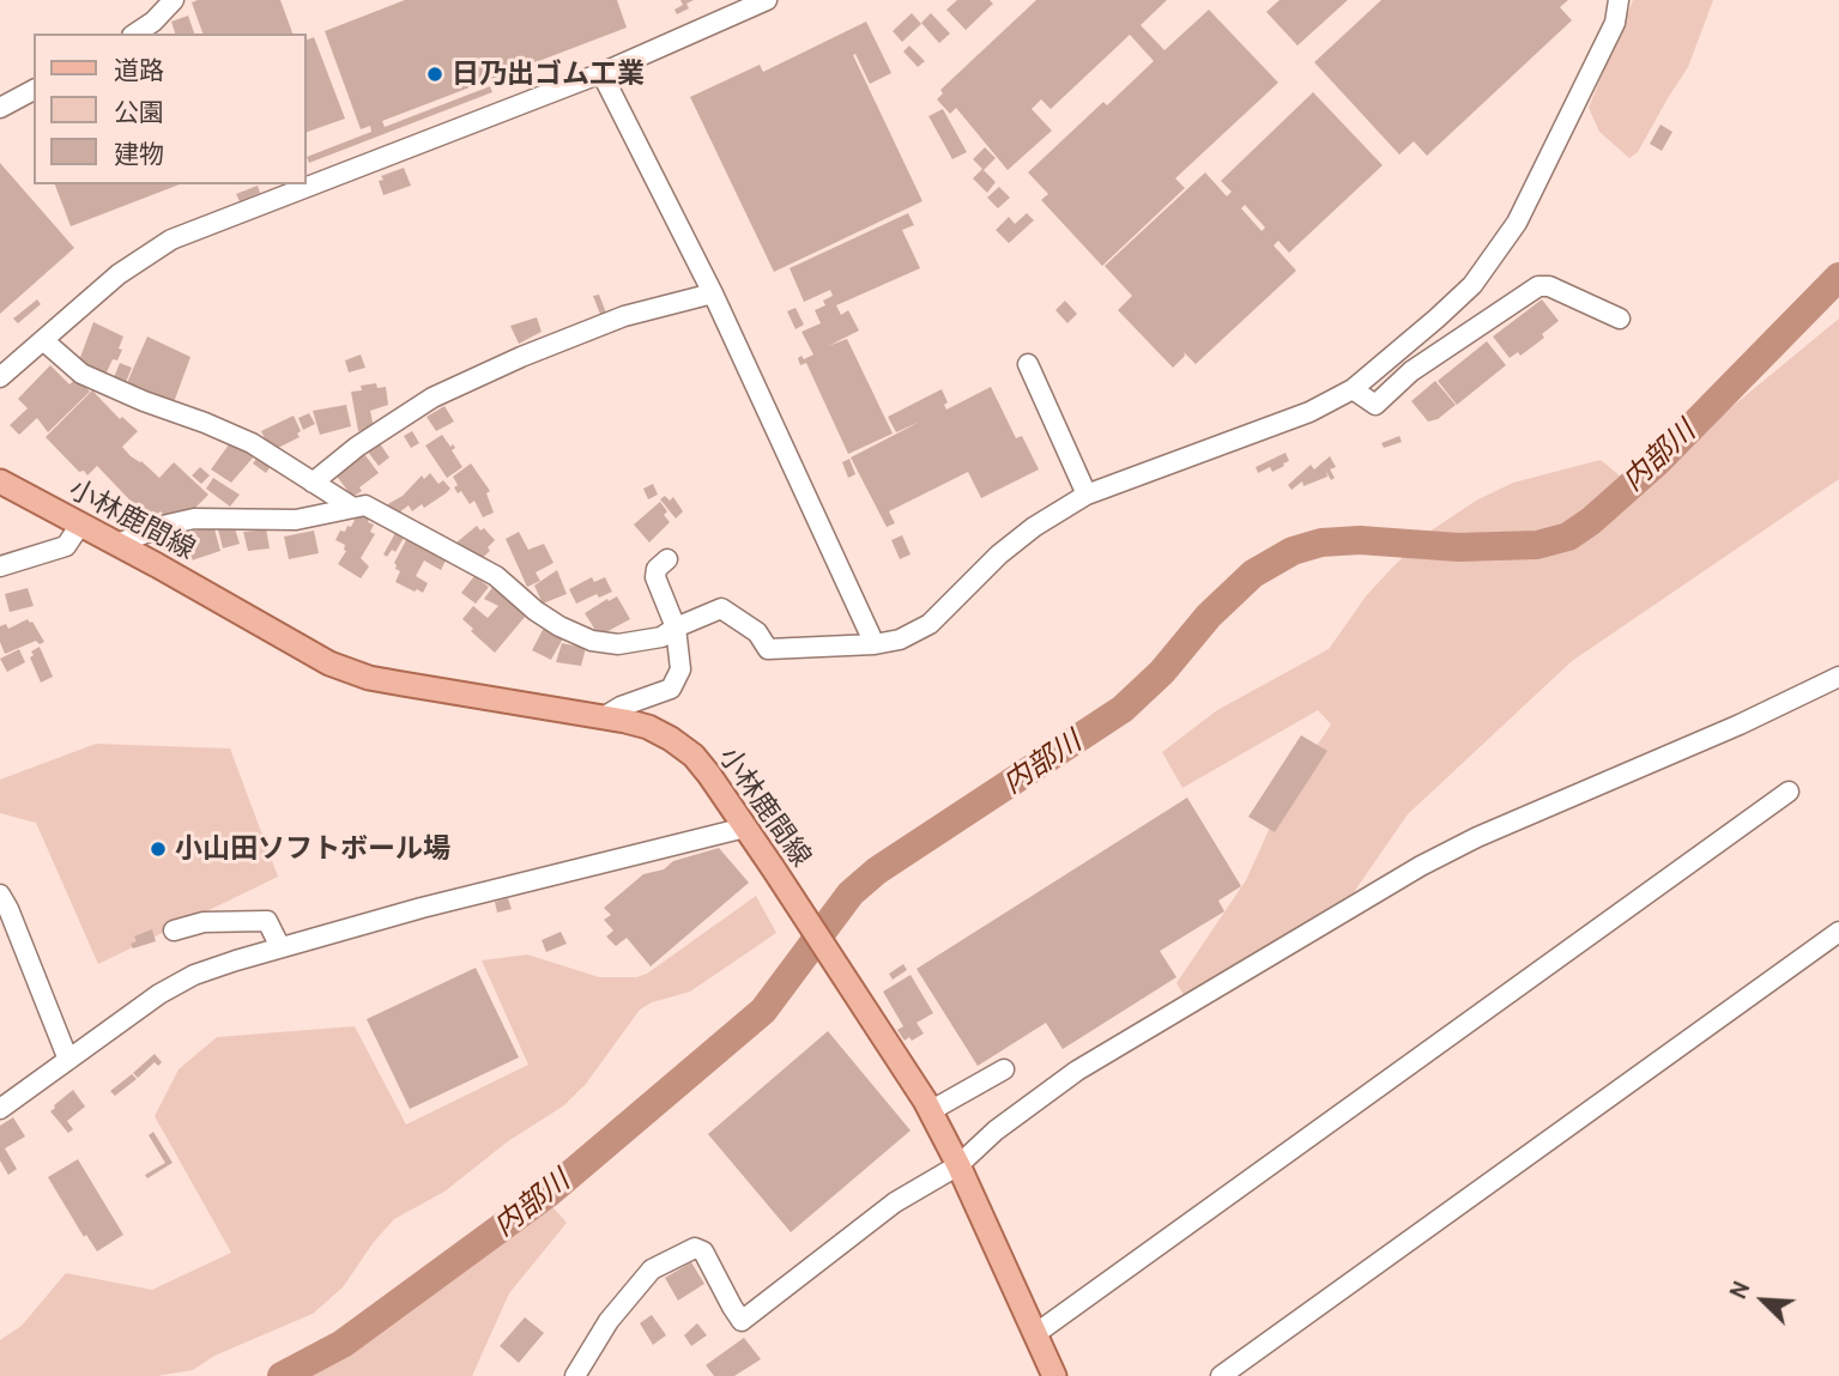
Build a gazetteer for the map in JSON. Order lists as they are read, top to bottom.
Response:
{
  "streets": {
    "main road": ["小林鹿間線"]
  },
  "water": ["内部川"],
  "places": ["日乃出ゴム工業", "小山田ソフトボール場"],
  "legend": ["道路", "公園", "建物"],
  "north": "top left"
}
